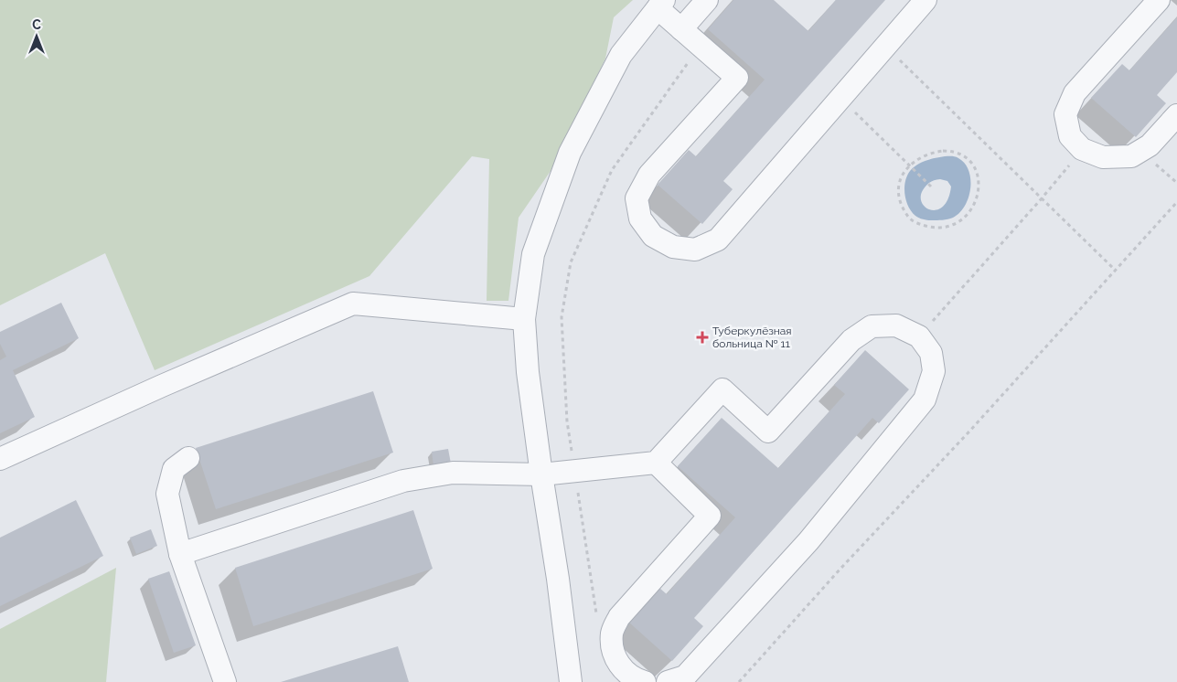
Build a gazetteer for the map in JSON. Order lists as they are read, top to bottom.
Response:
{
  "places": {
    "health": ["Туберкулёзная больница № 11"]
  },
  "north": "top"
}
